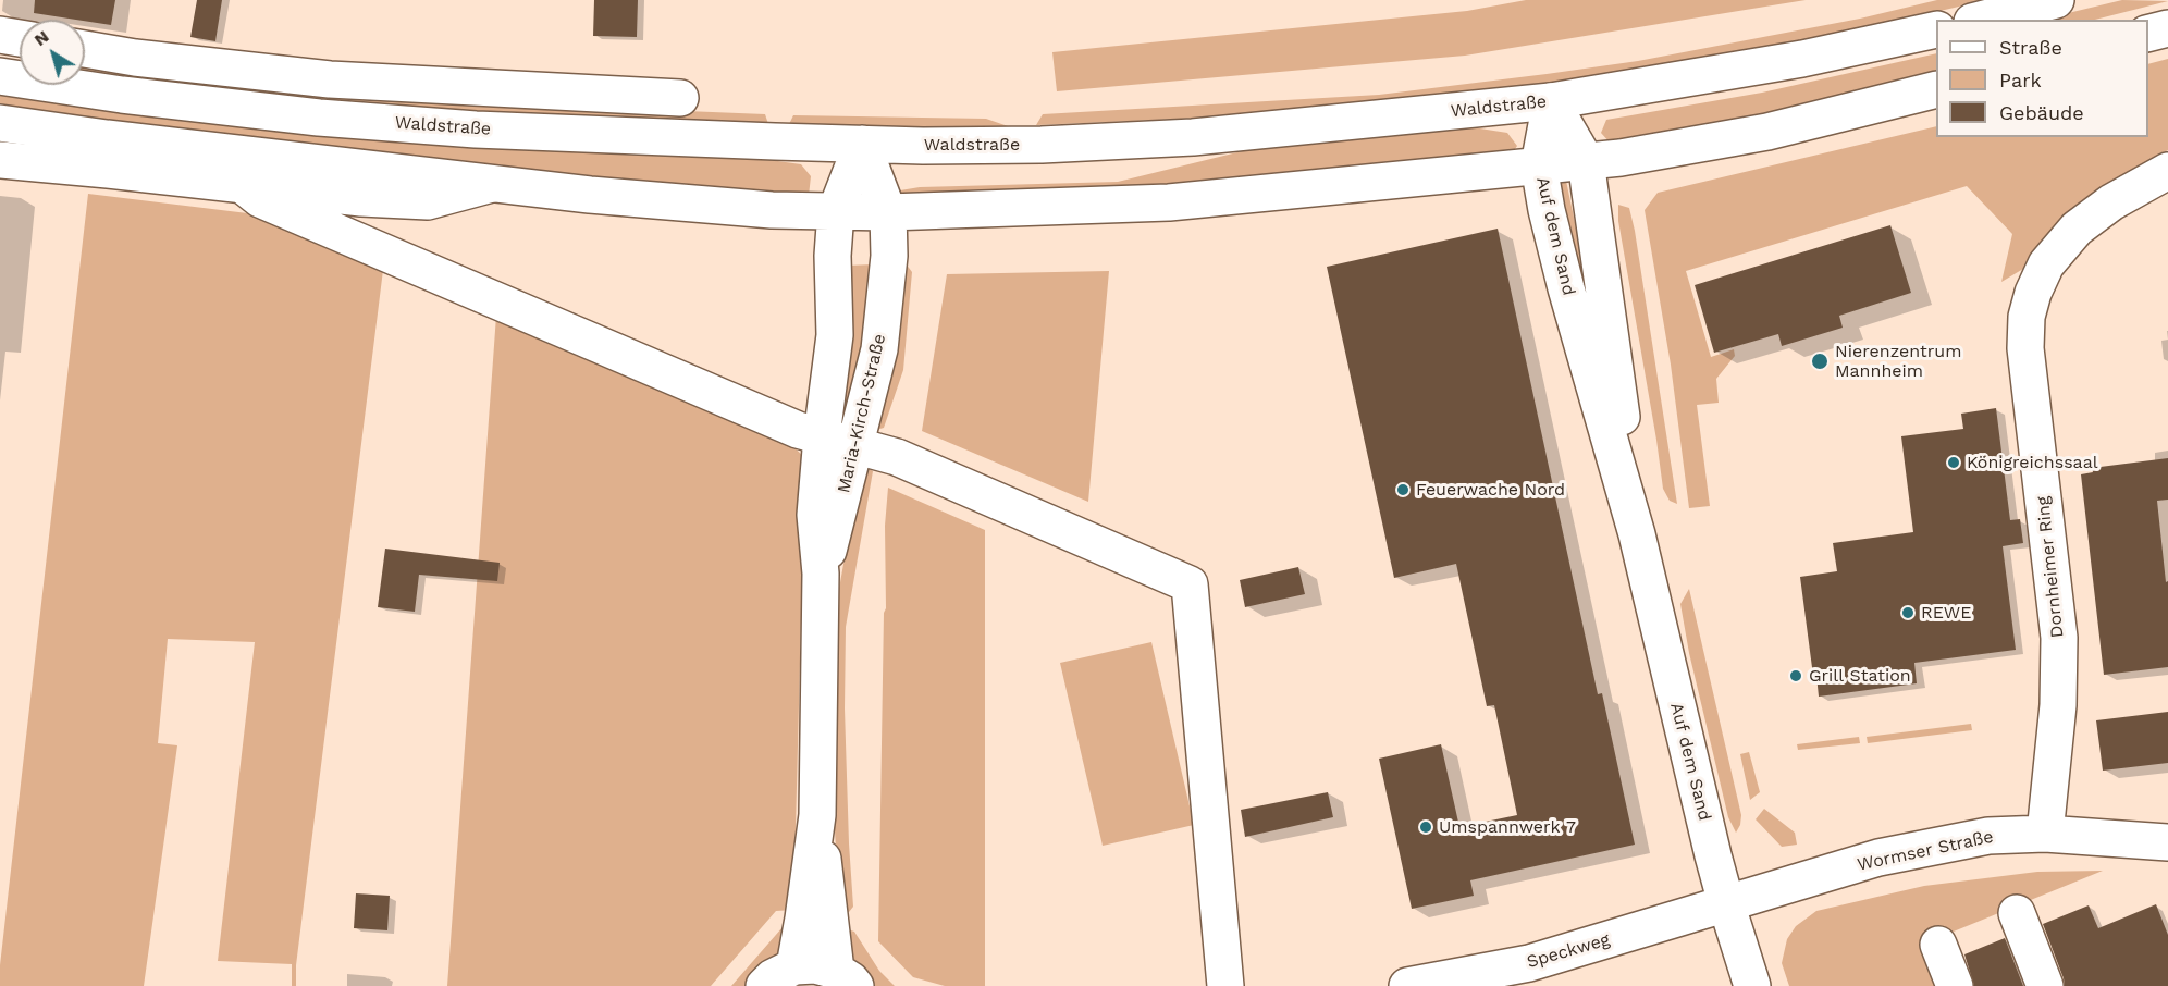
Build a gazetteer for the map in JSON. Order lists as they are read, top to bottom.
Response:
{
  "streets": {
    "main road": [
      "Waldstraße",
      "Auf dem Sand",
      "Maria-Kirch-Straße",
      "Dornheimer Ring",
      "Wormser Straße",
      "Speckweg"
    ]
  },
  "crossings": [
    ["Waldstraße", "Auf dem Sand"],
    ["Waldstraße", "Maria-Kirch-Straße"],
    ["Auf dem Sand", "Wormser Straße"],
    ["Auf dem Sand", "Speckweg"],
    ["Dornheimer Ring", "Wormser Straße"],
    ["Wormser Straße", "Speckweg"]
  ],
  "places": [
    "Nierenzentrum Mannheim",
    "Königreichssaal",
    "Feuerwache Nord",
    "REWE",
    "Grill Station",
    "Umspannwerk 7"
  ],
  "legend": ["Straße", "Park", "Gebäude"],
  "north": "top left"
}
